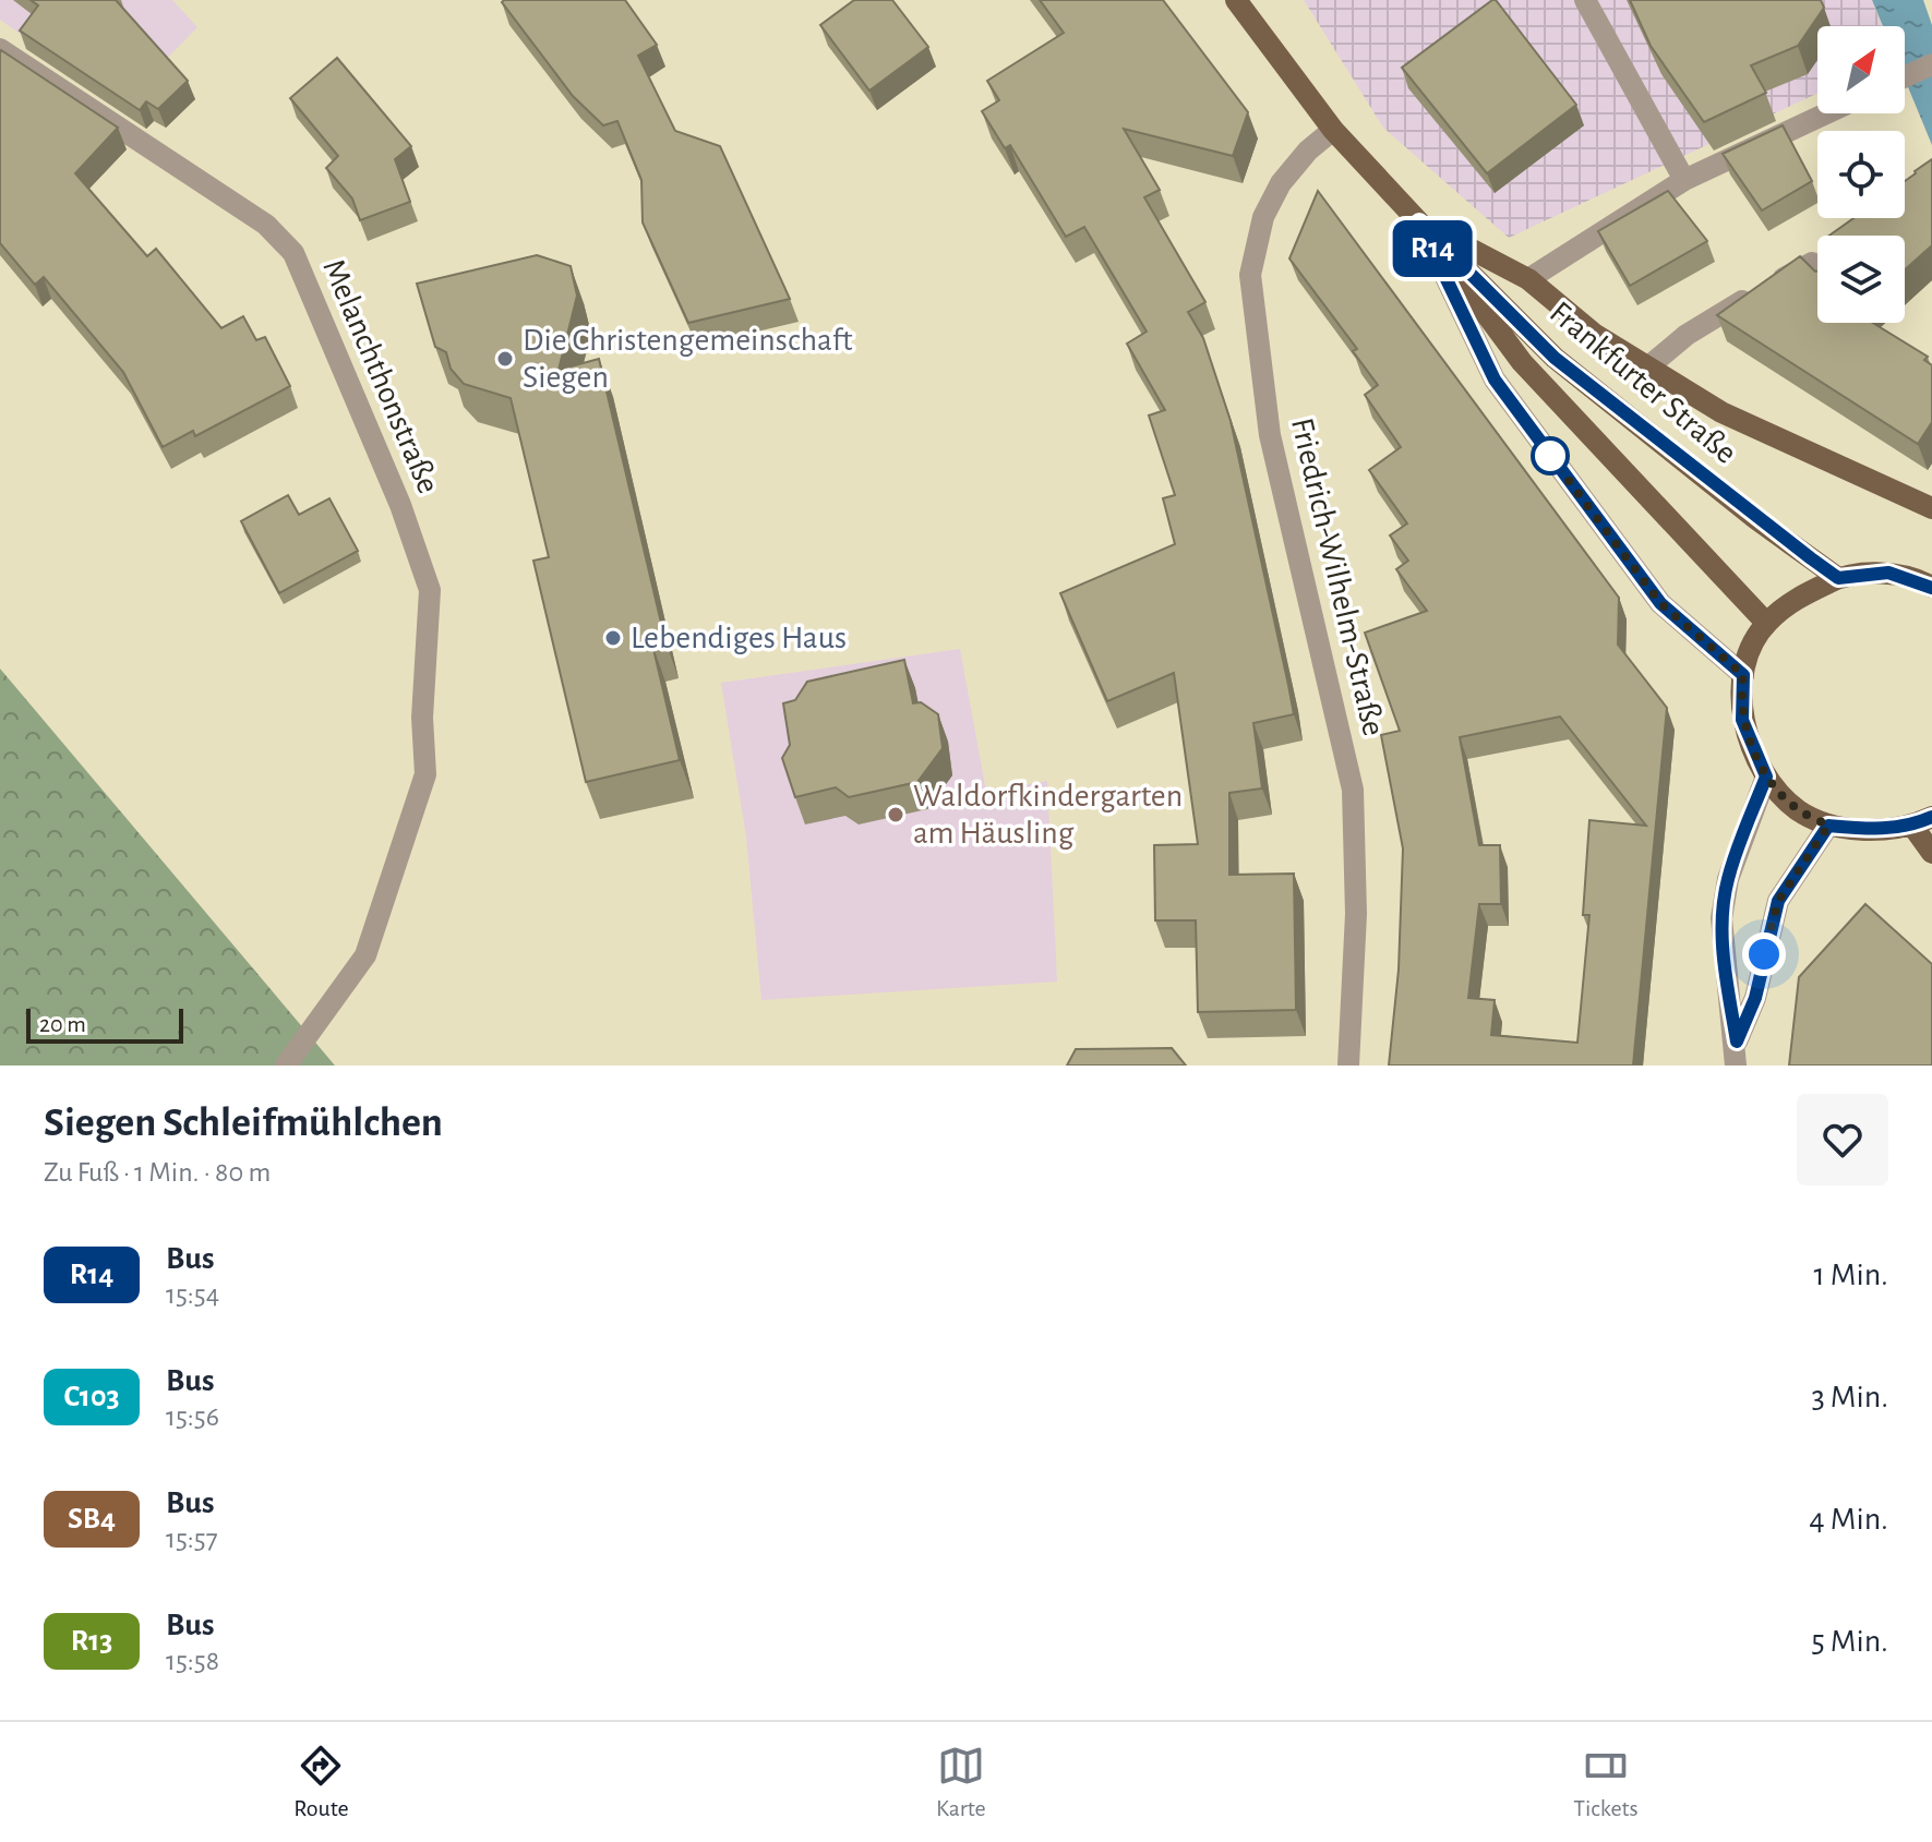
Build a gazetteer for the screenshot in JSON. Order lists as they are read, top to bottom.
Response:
{
  "streets": {
    "main road": ["Frankfurter Straße"],
    "street": ["Melanchthonstraße", "Friedrich-Wilhelm-Straße"]
  },
  "crossings": [
    ["Frankfurter Straße", "Friedrich-Wilhelm-Straße"]
  ],
  "places": ["Die Christengemeinschaft Siegen", "Lebendiges Haus", "Waldorfkindergarten am Häusling"],
  "lines": ["bus line R14"],
  "scale_bar": "20 m",
  "north": "top right",
  "page": {
    "on_map": "R14",
    "scale": "20 m",
    "heading": ["Siegen Schleifmühlchen", "Zu Fuß · 1 Min. · 80 m"],
    "list": [
      {
        "mark": "R14",
        "name": "Bus",
        "note": "15:54",
        "value": "1 Min."
      },
      {
        "mark": "C103",
        "name": "Bus",
        "note": "15:56",
        "value": "3 Min."
      },
      {
        "mark": "SB4",
        "name": "Bus",
        "note": "15:57",
        "value": "4 Min."
      },
      {
        "mark": "R13",
        "name": "Bus",
        "note": "15:58",
        "value": "5 Min."
      }
    ],
    "tabs": ["Route", "Karte", "Tickets"]
  }
}
